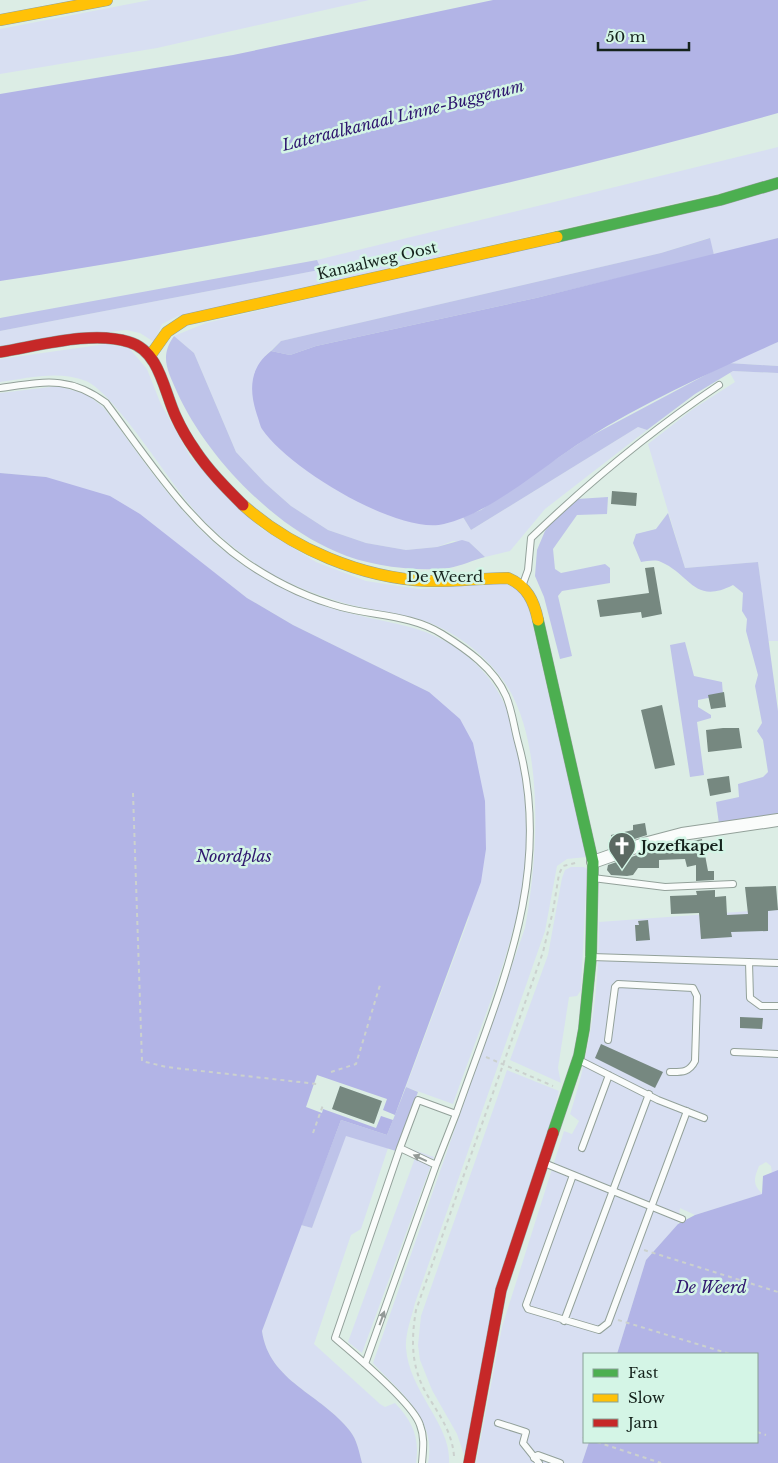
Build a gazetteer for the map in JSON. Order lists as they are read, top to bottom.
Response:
{
  "streets": {
    "street": ["Kanaalweg Oost", "De Weerd"]
  },
  "crossings": [
    ["Kanaalweg Oost", "De Weerd"]
  ],
  "water": ["Lateraalkanaal Linne-Buggenum", "Noordplas", "De Weerd"],
  "places": {
    "church": ["Jozefkapel"]
  },
  "legend": ["Fast", "Slow", "Jam"],
  "scale_bar": "50 m"
}
